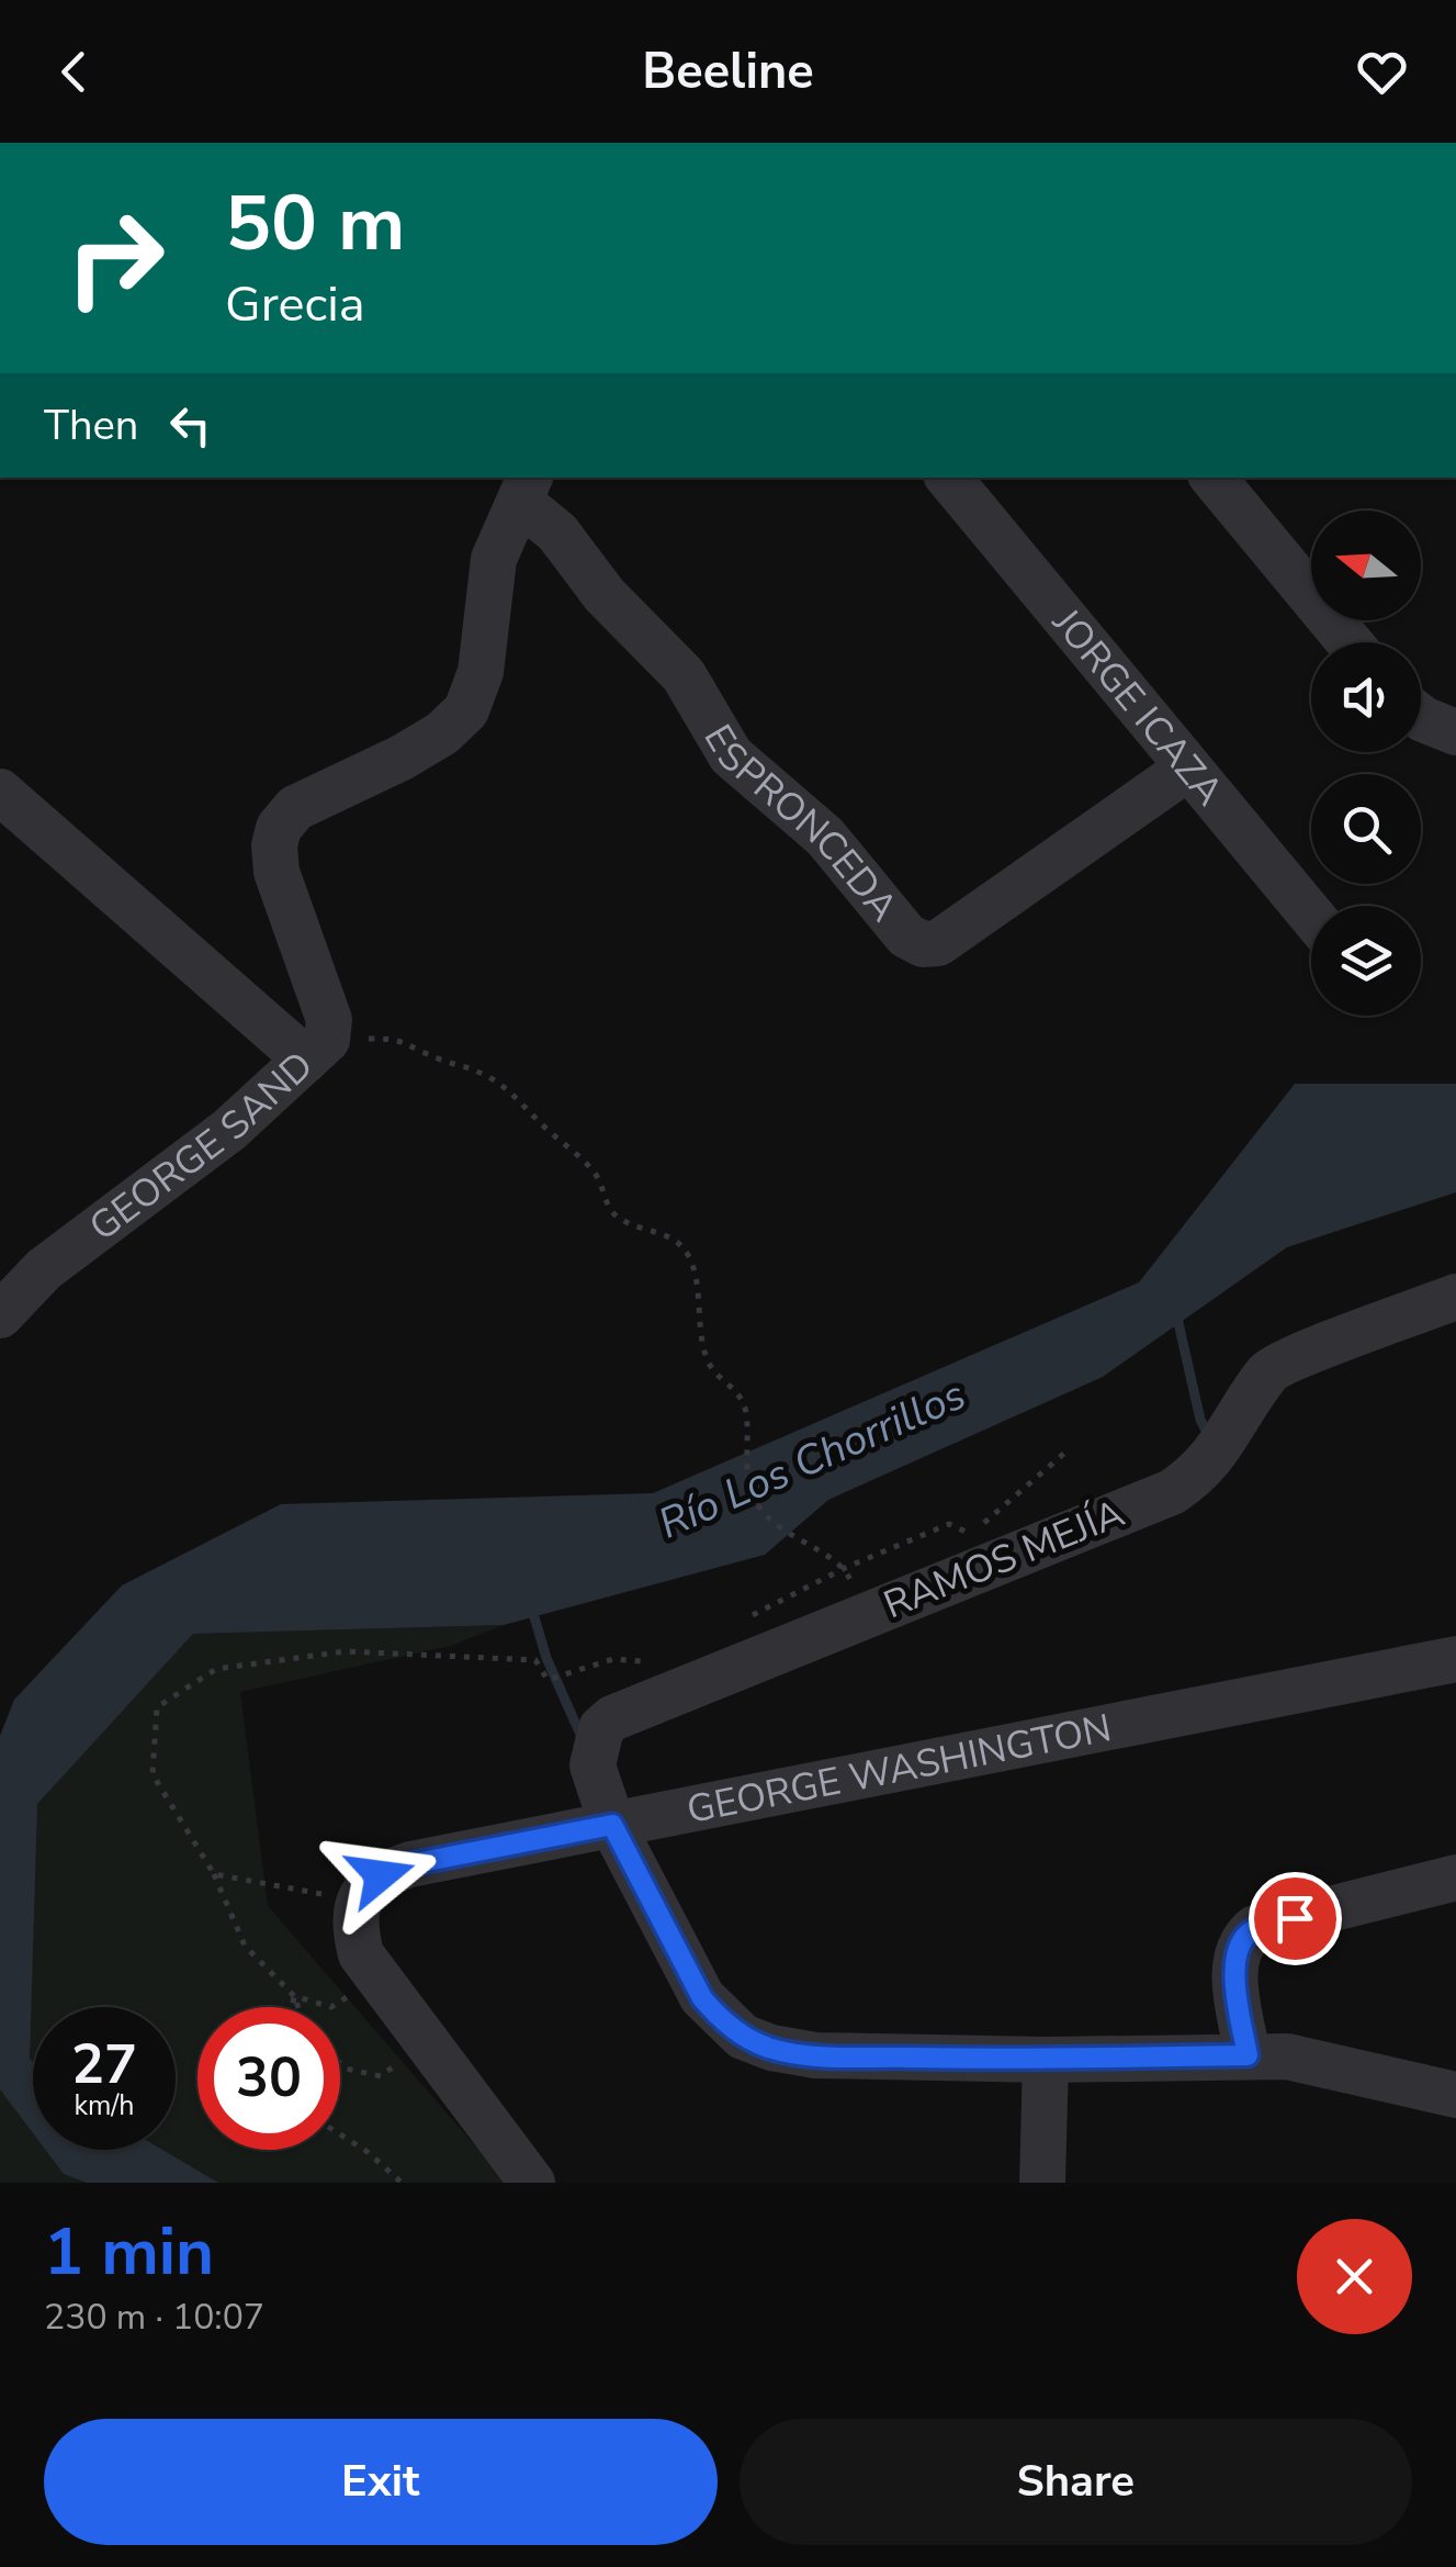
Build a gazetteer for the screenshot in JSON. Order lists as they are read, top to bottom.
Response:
{
  "streets": {
    "street": [
      "JORGE ICAZA",
      "ESPRONCEDA",
      "GEORGE SAND",
      "RAMOS MEJÍA",
      "GEORGE WASHINGTON"
    ]
  },
  "crossings": [
    ["JORGE ICAZA", "ESPRONCEDA"],
    ["ESPRONCEDA", "GEORGE SAND"],
    ["RAMOS MEJÍA", "GEORGE WASHINGTON"]
  ],
  "water": ["Río Los Chorrillos"],
  "north": "left",
  "page": {
    "header": "Beeline",
    "turn": ["50 m", "Grecia"],
    "then": "Then",
    "speed": "27 km/h",
    "limit": "30",
    "heading": ["1 min", "230 m · 10:07"],
    "buttons": ["Exit", "Share"]
  }
}
